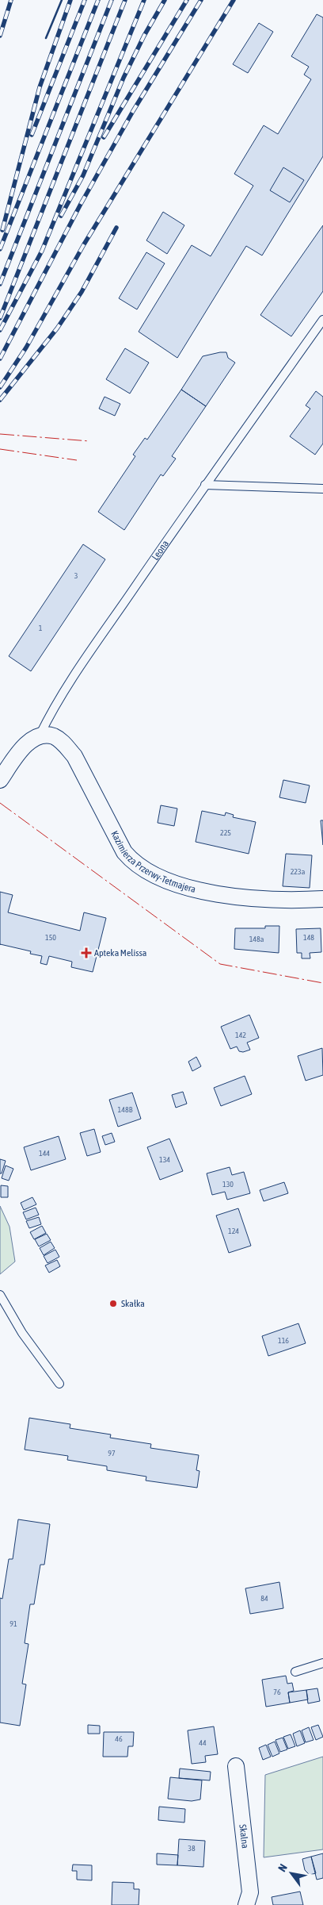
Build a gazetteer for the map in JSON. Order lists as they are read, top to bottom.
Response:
{
  "streets": {
    "street": ["Leona", "Kazimierza Przerwy-Tetmajera", "Skalna"]
  },
  "crossings": [
    ["Leona", "Kazimierza Przerwy-Tetmajera"]
  ],
  "places": {
    "health": ["Apteka Melissa"],
    "other": ["Skałka"]
  },
  "house_numbers": [
    "3",
    "1",
    "225",
    "223a",
    "150",
    "148",
    "148a",
    "142",
    "148B",
    "144",
    "134",
    "130",
    "124",
    "116",
    "97",
    "84",
    "91",
    "76",
    "46",
    "44",
    "38"
  ],
  "north": "top left"
}
